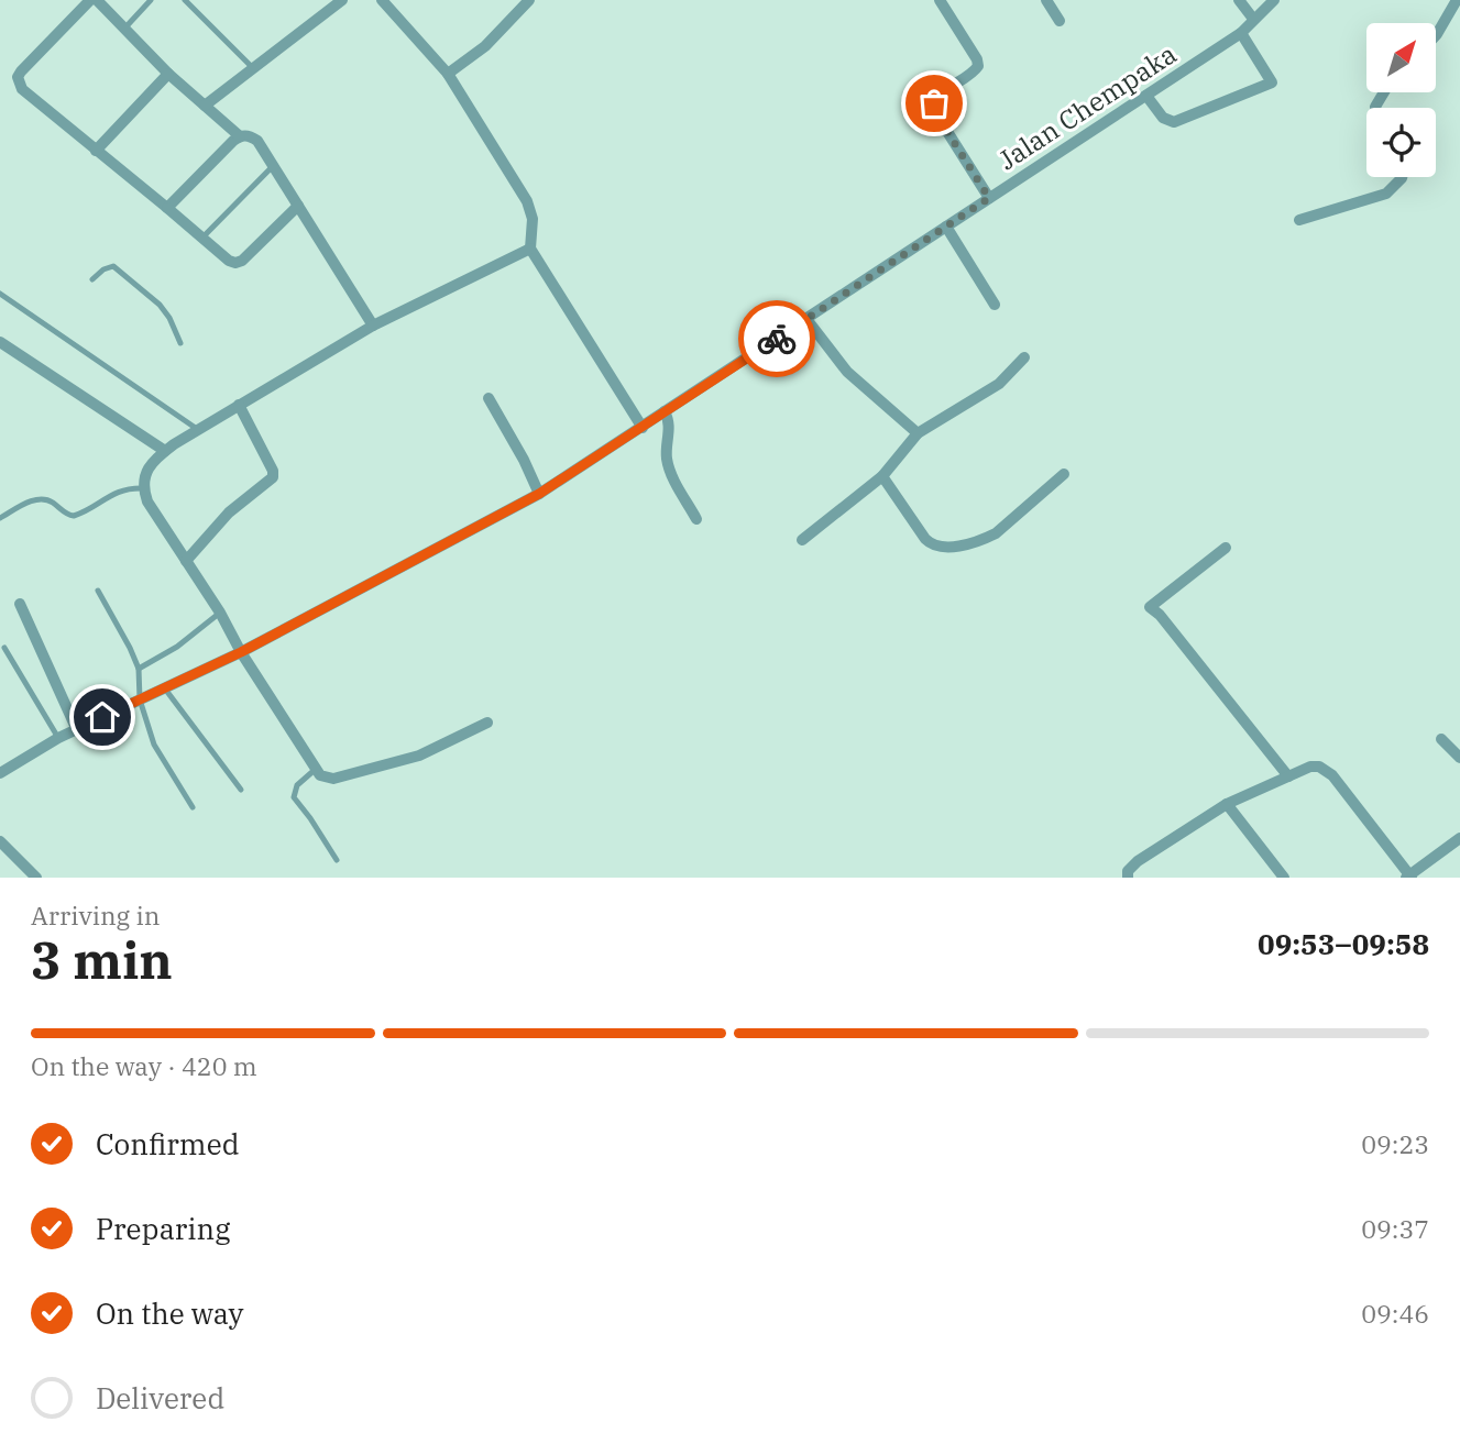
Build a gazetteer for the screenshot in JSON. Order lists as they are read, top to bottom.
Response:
{
  "streets": {
    "street": ["Jalan Chempaka"]
  },
  "north": "top right",
  "page": {
    "heading": ["3 min", "Arriving in", "09:53–09:58"],
    "bar": "On the way · 420 m",
    "list": [
      ["Confirmed", "09:23"],
      ["Preparing", "09:37"],
      ["On the way", "09:46"],
      "Delivered"
    ]
  }
}
